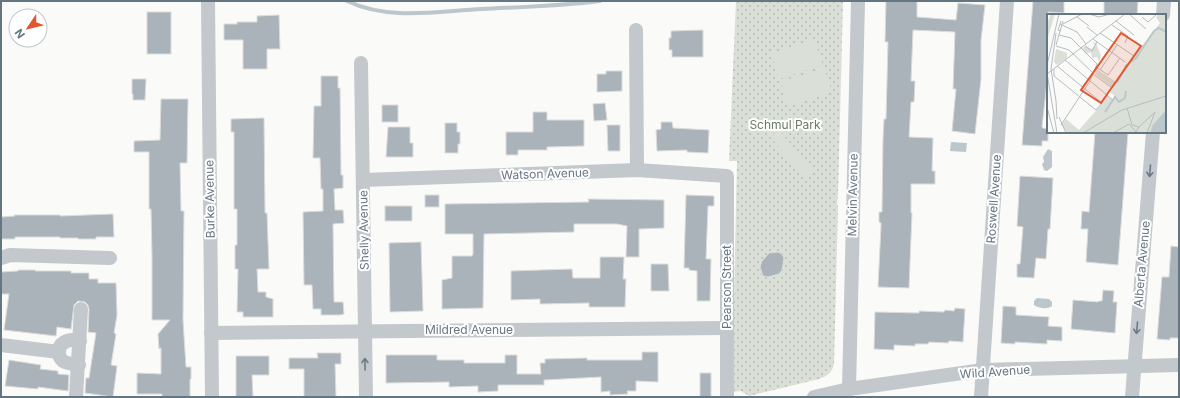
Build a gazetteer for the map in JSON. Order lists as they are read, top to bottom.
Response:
{
  "streets": {
    "street": [
      "Watson Avenue",
      "Melvin Avenue",
      "Burke Avenue",
      "Roswell Avenue",
      "Shelly Avenue",
      "Alberta Avenue",
      "Pearson Street",
      "Mildred Avenue",
      "Wild Avenue"
    ]
  },
  "crossings": [
    ["Watson Avenue", "Shelly Avenue"],
    ["Watson Avenue", "Pearson Street"],
    ["Melvin Avenue", "Wild Avenue"],
    ["Burke Avenue", "Mildred Avenue"],
    ["Roswell Avenue", "Wild Avenue"],
    ["Shelly Avenue", "Mildred Avenue"],
    ["Alberta Avenue", "Wild Avenue"],
    ["Pearson Street", "Mildred Avenue"]
  ],
  "one_way": ["Alberta Avenue"],
  "parks": ["Schmul Park"],
  "north": "bottom left"
}
